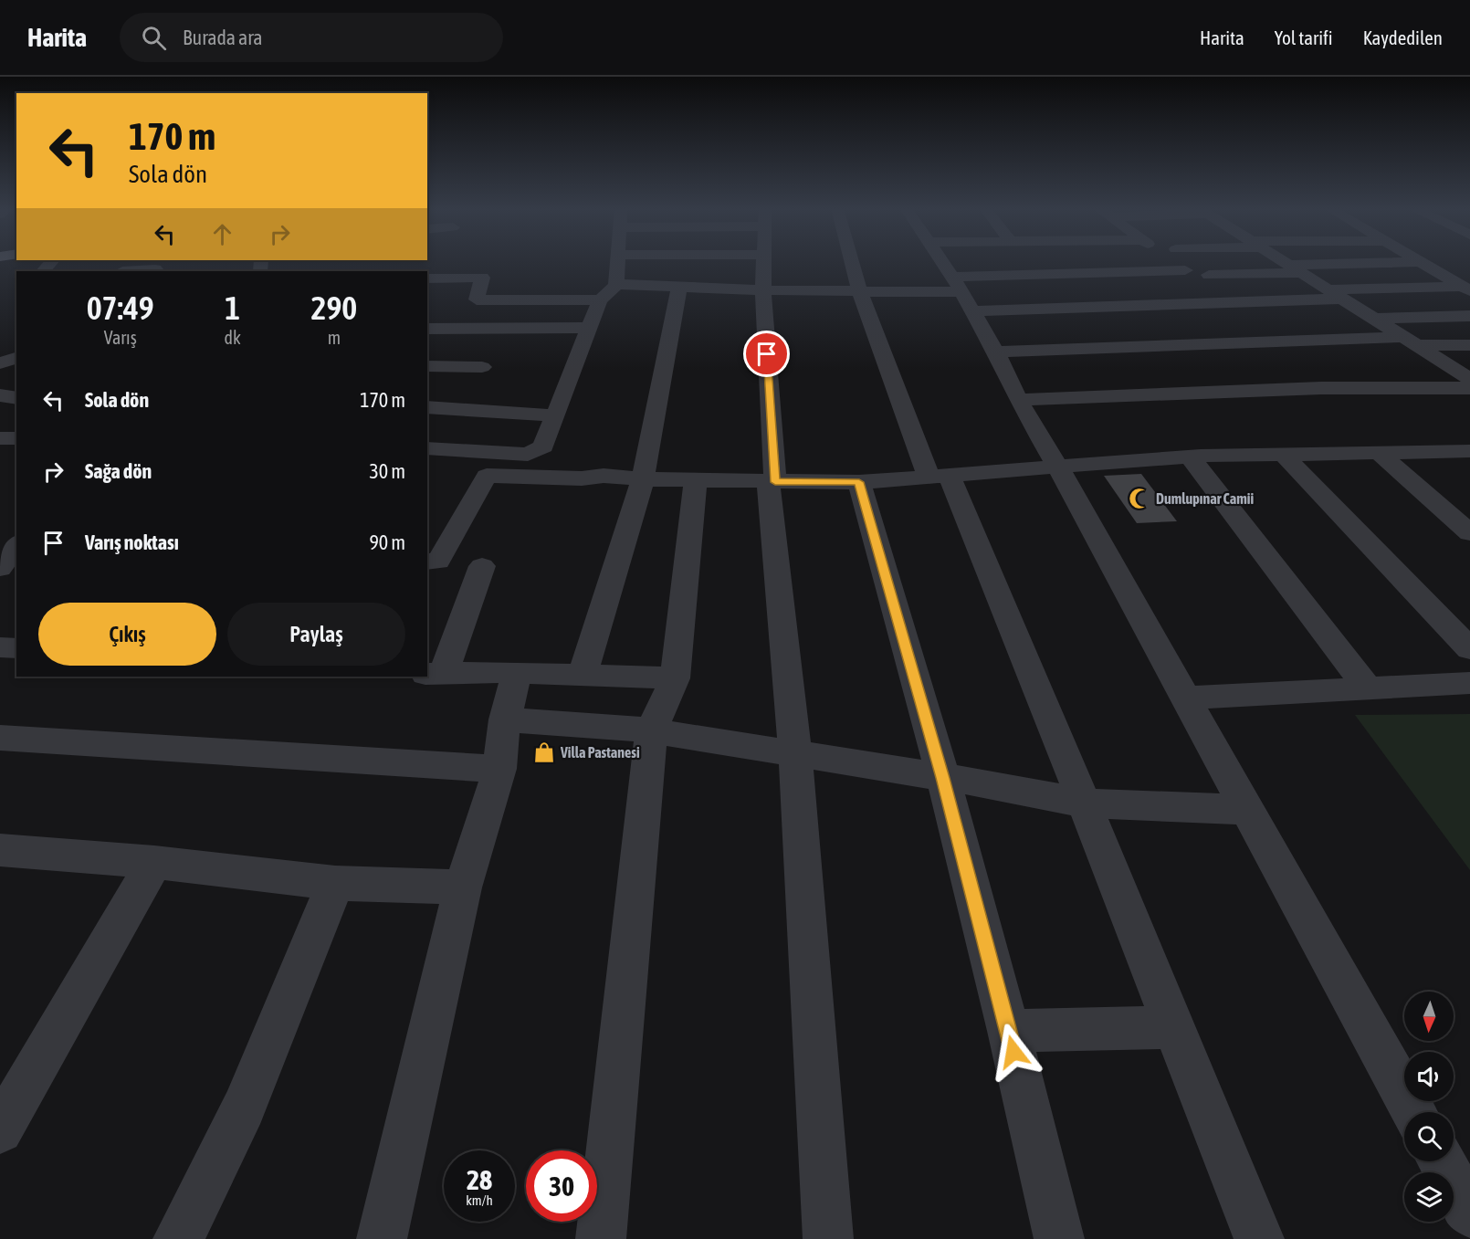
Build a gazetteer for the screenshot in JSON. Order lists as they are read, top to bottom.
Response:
{
  "places": {
    "mosque": ["Dumlupınar Camii"],
    "shop": ["Villa Pastanesi"]
  },
  "north": "bottom",
  "page": {
    "header": "Harita",
    "search": "Burada ara",
    "nav": ["Harita", "Yol tarifi", "Kaydedilen"],
    "turn": ["170 m", "Sola dön"],
    "eta": [
      "07:49",
      "Varış",
      "1",
      "dk",
      "290",
      "m"
    ],
    "list": [
      {
        "name": "Sola dön",
        "value": "170 m"
      },
      {
        "name": "Sağa dön",
        "value": "30 m"
      },
      {
        "name": "Varış noktası",
        "value": "90 m"
      }
    ],
    "buttons": ["Çıkış", "Paylaş"],
    "speed": "28 km/h",
    "limit": "30"
  }
}
